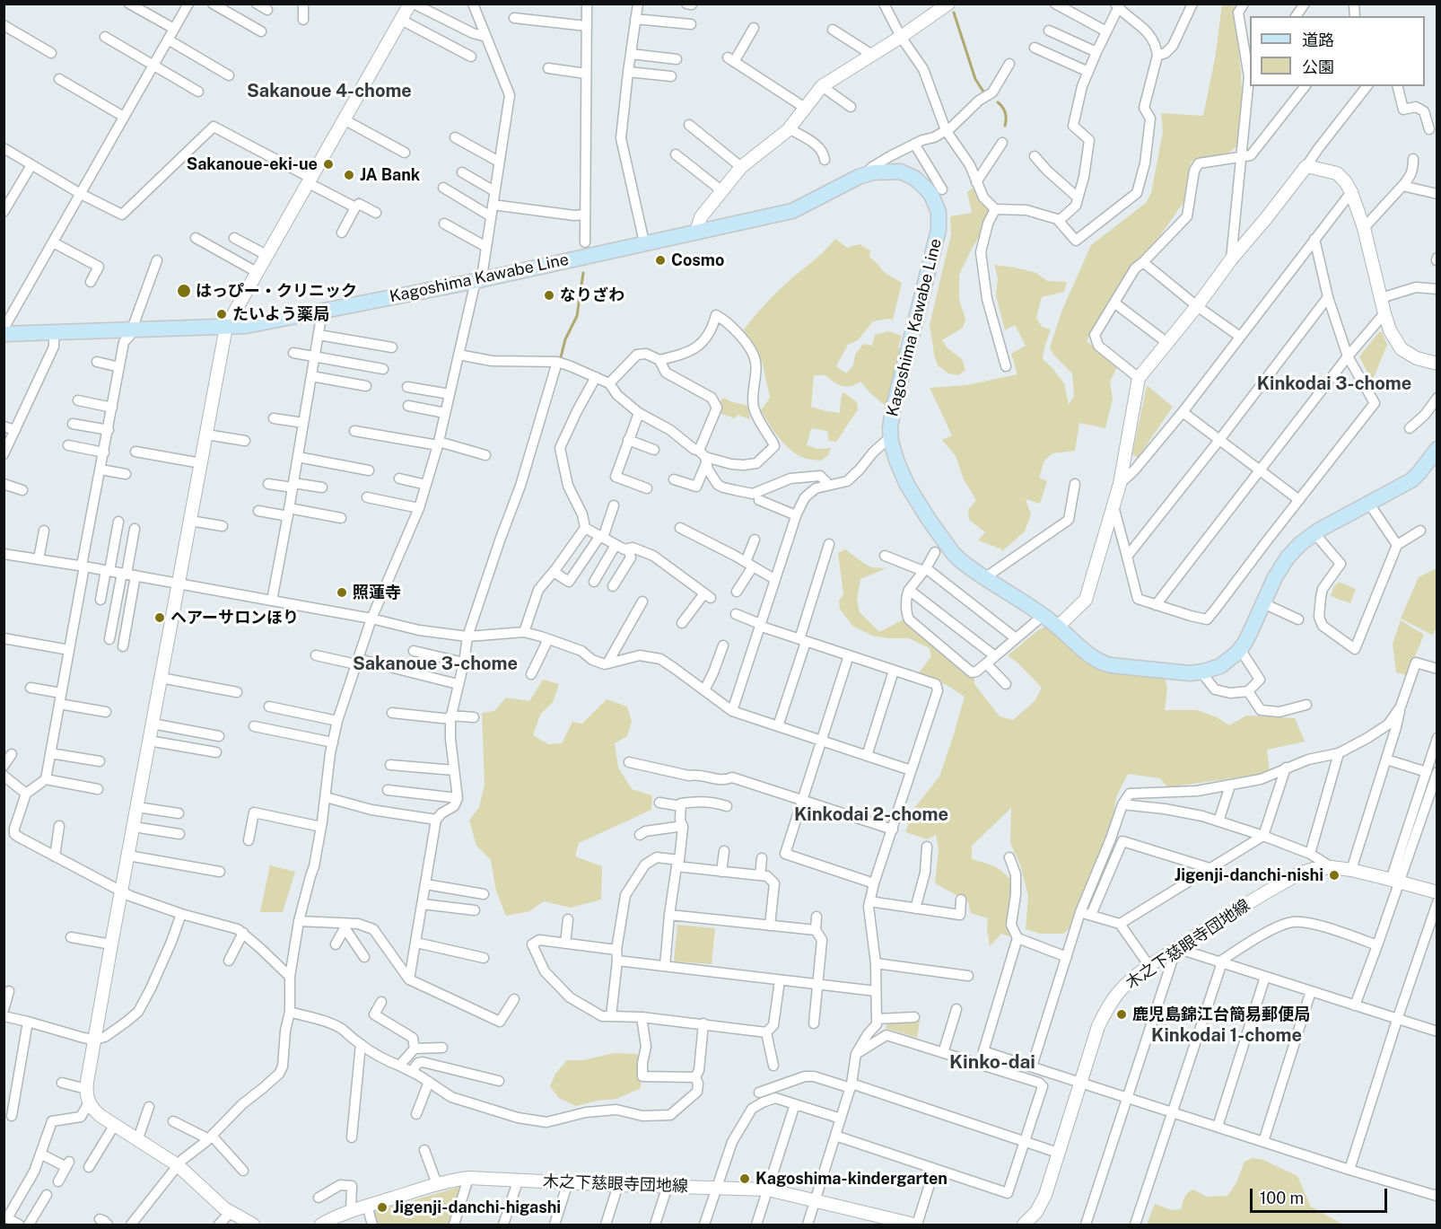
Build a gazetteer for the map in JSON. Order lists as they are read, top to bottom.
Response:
{
  "streets": {
    "main road": ["Kagoshima Kawabe Line"],
    "street": ["木之下慈眼寺団地線"]
  },
  "districts": [
    "Sakanoue 4-chome",
    "Kinkodai 3-chome",
    "Sakanoue 3-chome",
    "Kinkodai 2-chome",
    "Kinkodai 1-chome",
    "Kinko-dai"
  ],
  "places": [
    "Sakanoue-eki-ue",
    "JA Bank",
    "Cosmo",
    "はっぴー・クリニック",
    "なりざわ",
    "たいよう薬局",
    "照蓮寺",
    "ヘアーサロンほり",
    "Jigenji-danchi-nishi",
    "鹿児島錦江台簡易郵便局",
    "Kagoshima-kindergarten",
    "Jigenji-danchi-higashi"
  ],
  "legend": ["道路", "公園"],
  "scale_bar": "100 m"
}
